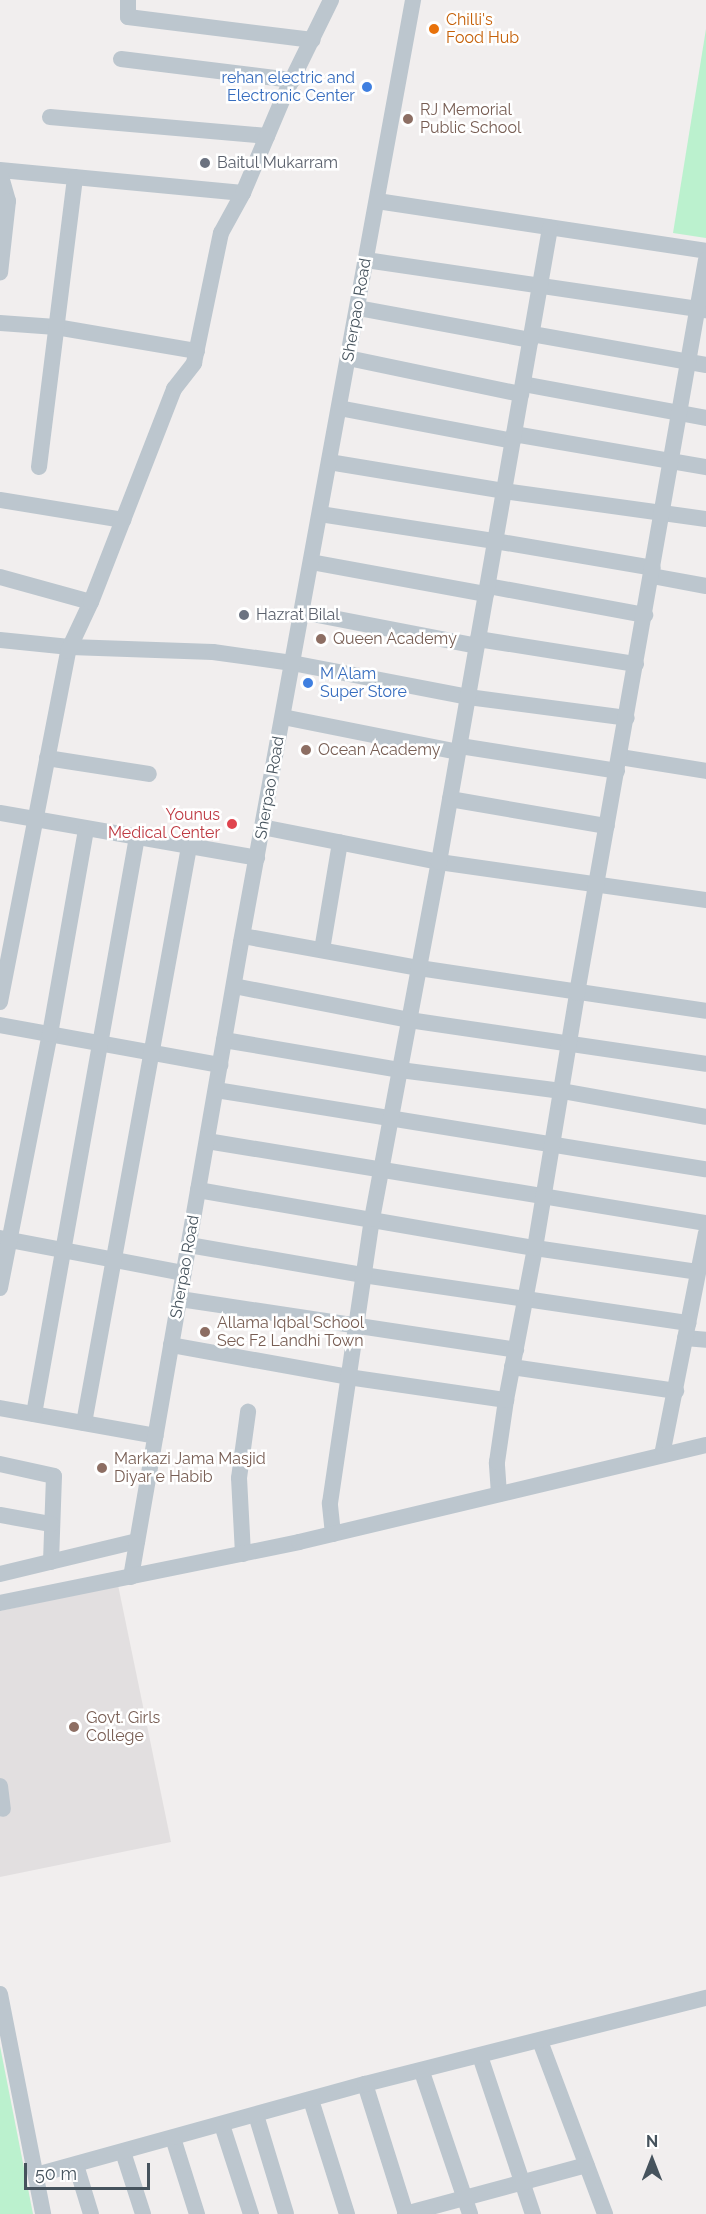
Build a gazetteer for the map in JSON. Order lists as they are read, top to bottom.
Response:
{
  "streets": {
    "street": ["Sherpao Road"]
  },
  "places": [
    "Chilli's Food Hub",
    "rehan electric and Electronic Center",
    "RJ Memorial Public School",
    "Baitul Mukarram",
    "Hazrat Bilal",
    "Queen Academy",
    "M Alam Super Store",
    "Ocean Academy",
    "Younus Medical Center",
    "Allama Iqbal School Sec F2 Landhi Town",
    "Markazi Jama Masjid Diyar e Habib",
    "Govt. Girls College"
  ],
  "scale_bar": "50 m",
  "north": "top"
}
